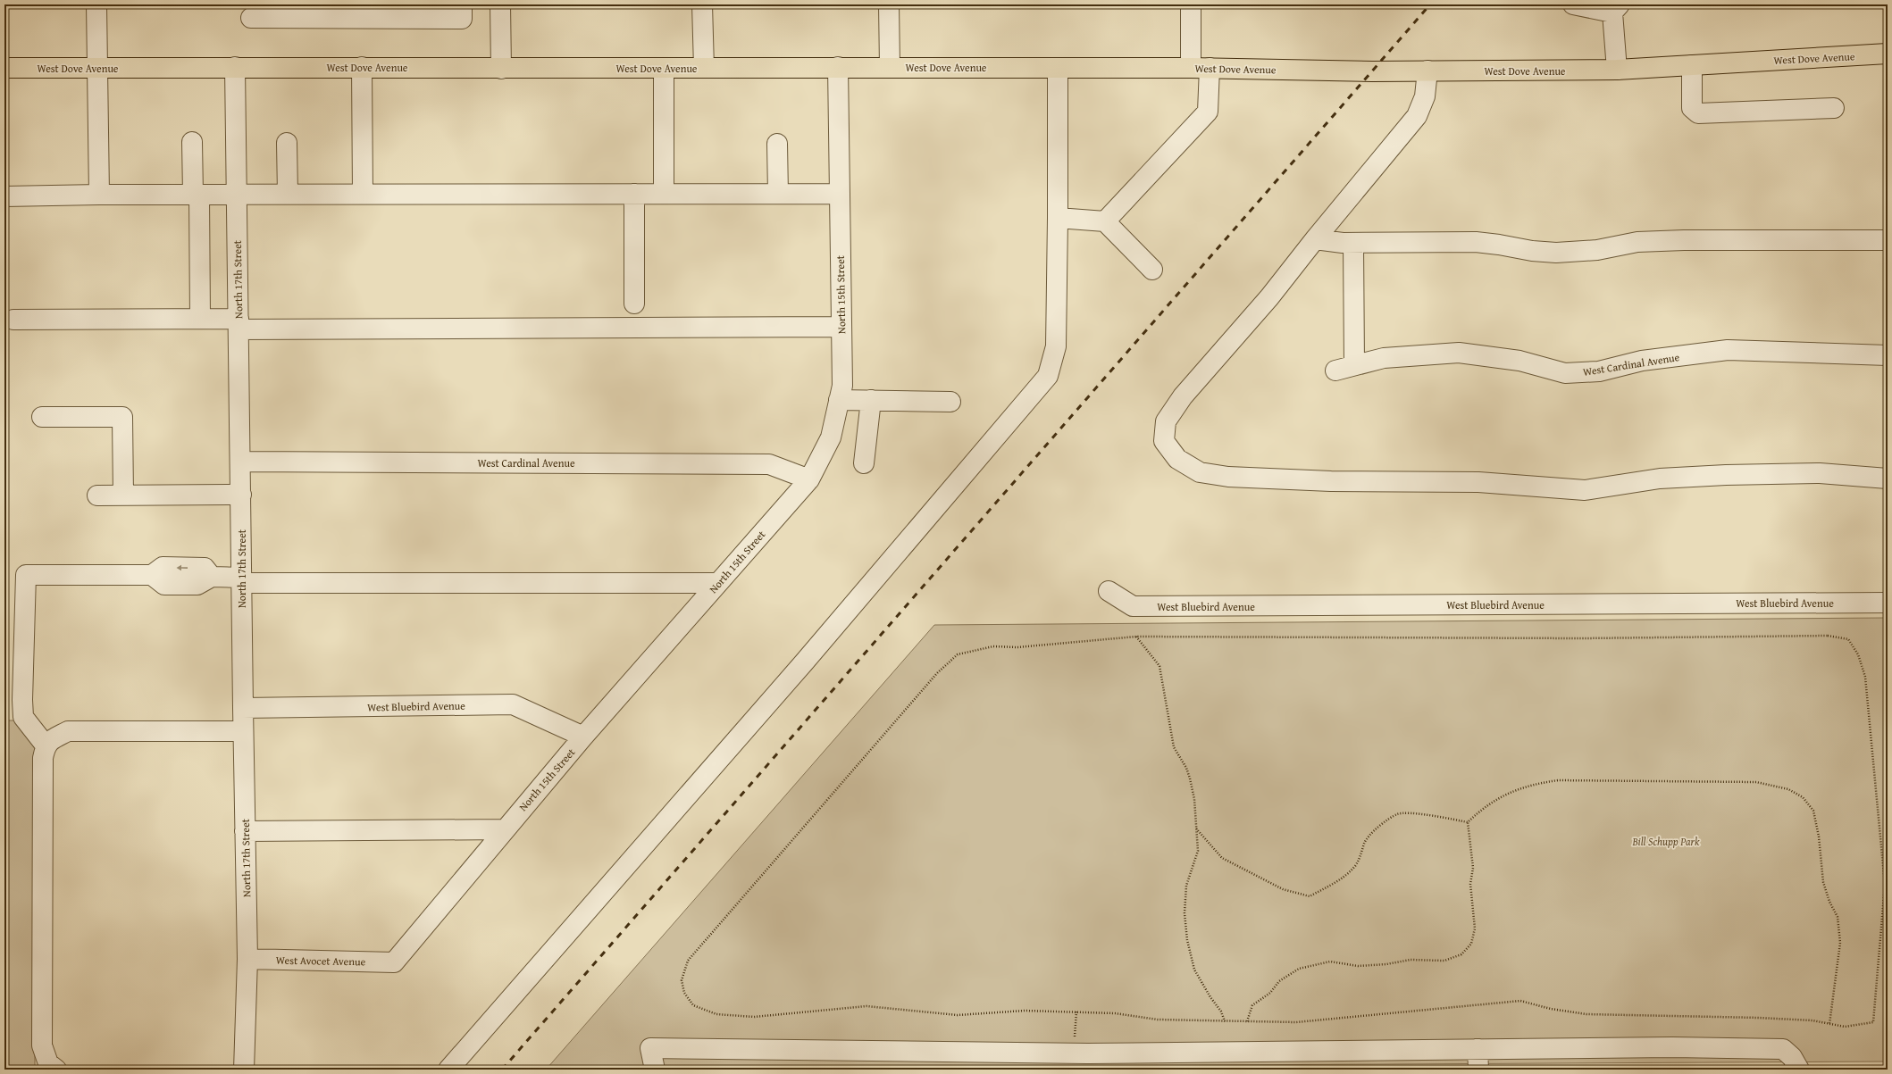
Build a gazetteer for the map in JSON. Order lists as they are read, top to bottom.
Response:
{
  "streets": {
    "main road": ["West Dove Avenue"],
    "street": [
      "North 17th Street",
      "North 15th Street",
      "West Cardinal Avenue",
      "West Bluebird Avenue",
      "West Avocet Avenue"
    ]
  },
  "crossings": [
    ["West Dove Avenue", "North 17th Street"],
    ["West Dove Avenue", "North 15th Street"],
    ["North 17th Street", "West Cardinal Avenue"],
    ["North 17th Street", "West Bluebird Avenue"],
    ["North 17th Street", "West Avocet Avenue"],
    ["North 15th Street", "West Cardinal Avenue"],
    ["North 15th Street", "West Bluebird Avenue"],
    ["North 15th Street", "West Avocet Avenue"]
  ],
  "parks": ["Bill Schupp Park"]
}
